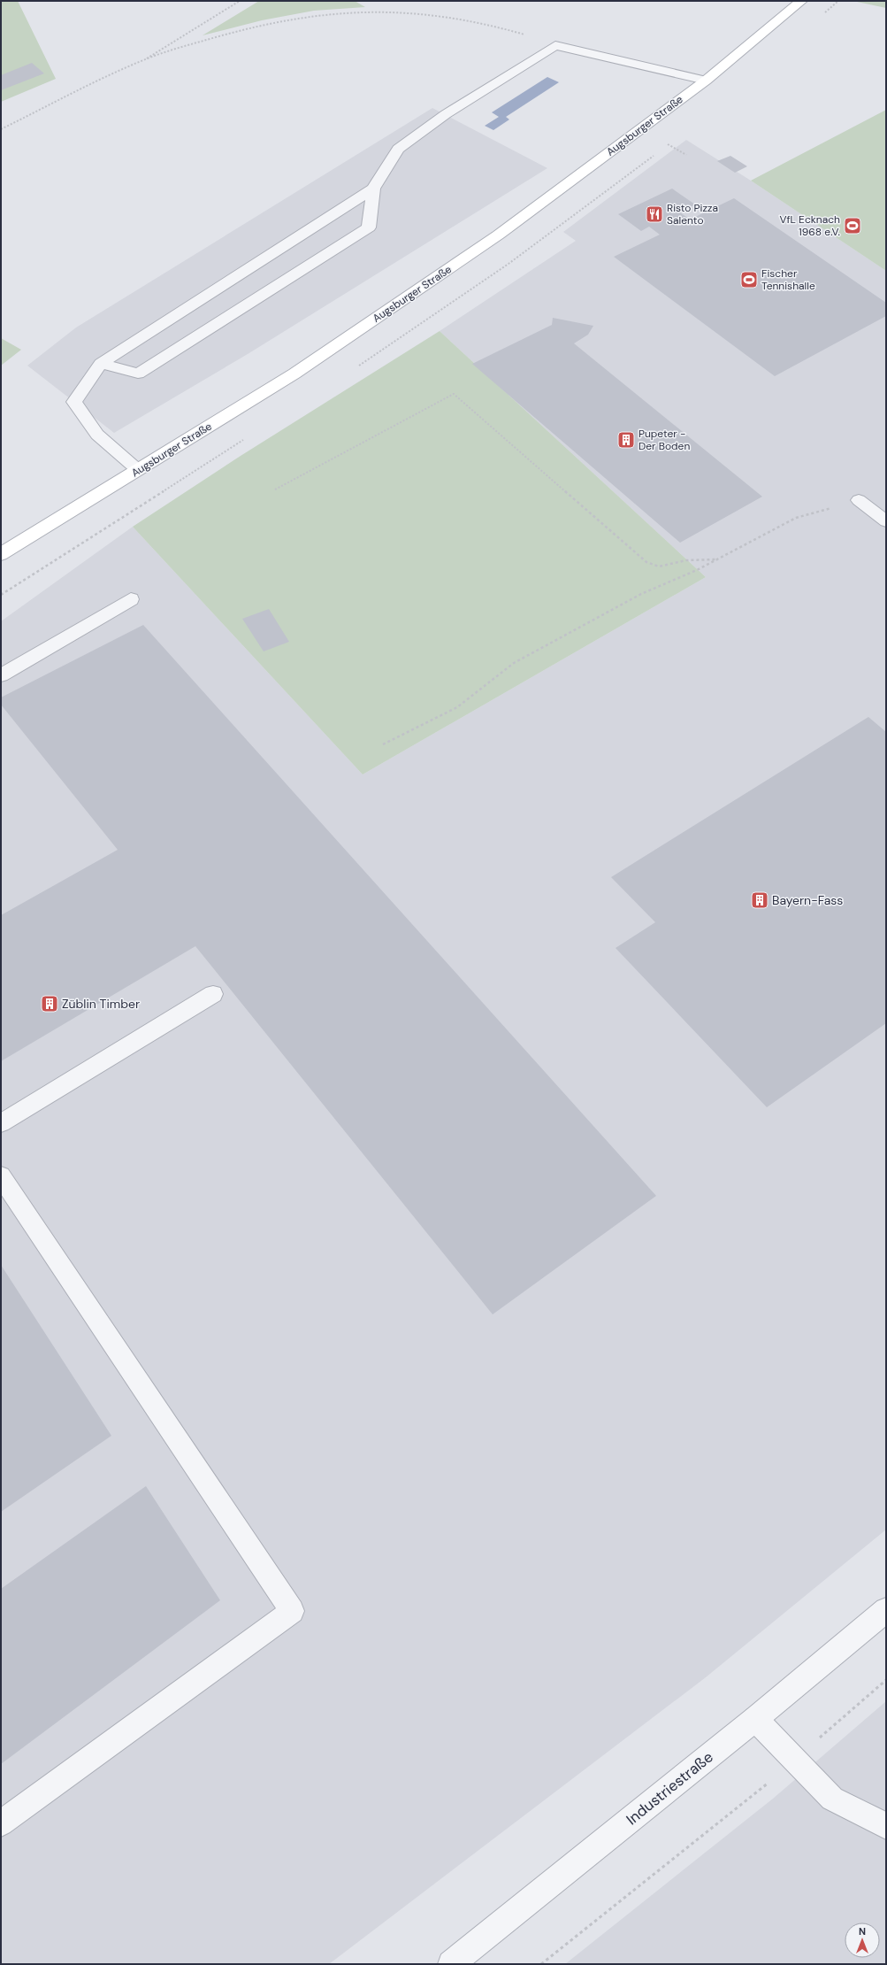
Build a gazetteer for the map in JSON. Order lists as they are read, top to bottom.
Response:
{
  "streets": {
    "main road": ["Augsburger Straße"],
    "street": ["Industriestraße"]
  },
  "places": {
    "restaurant": ["Risto Pizza Salento"],
    "sports": ["VfL Ecknach 1968 e.V.", "Fischer Tennishalle"],
    "building": ["Pupeter - Der Boden", "Bayern-Fass", "Züblin Timber"]
  },
  "north": "top"
}
